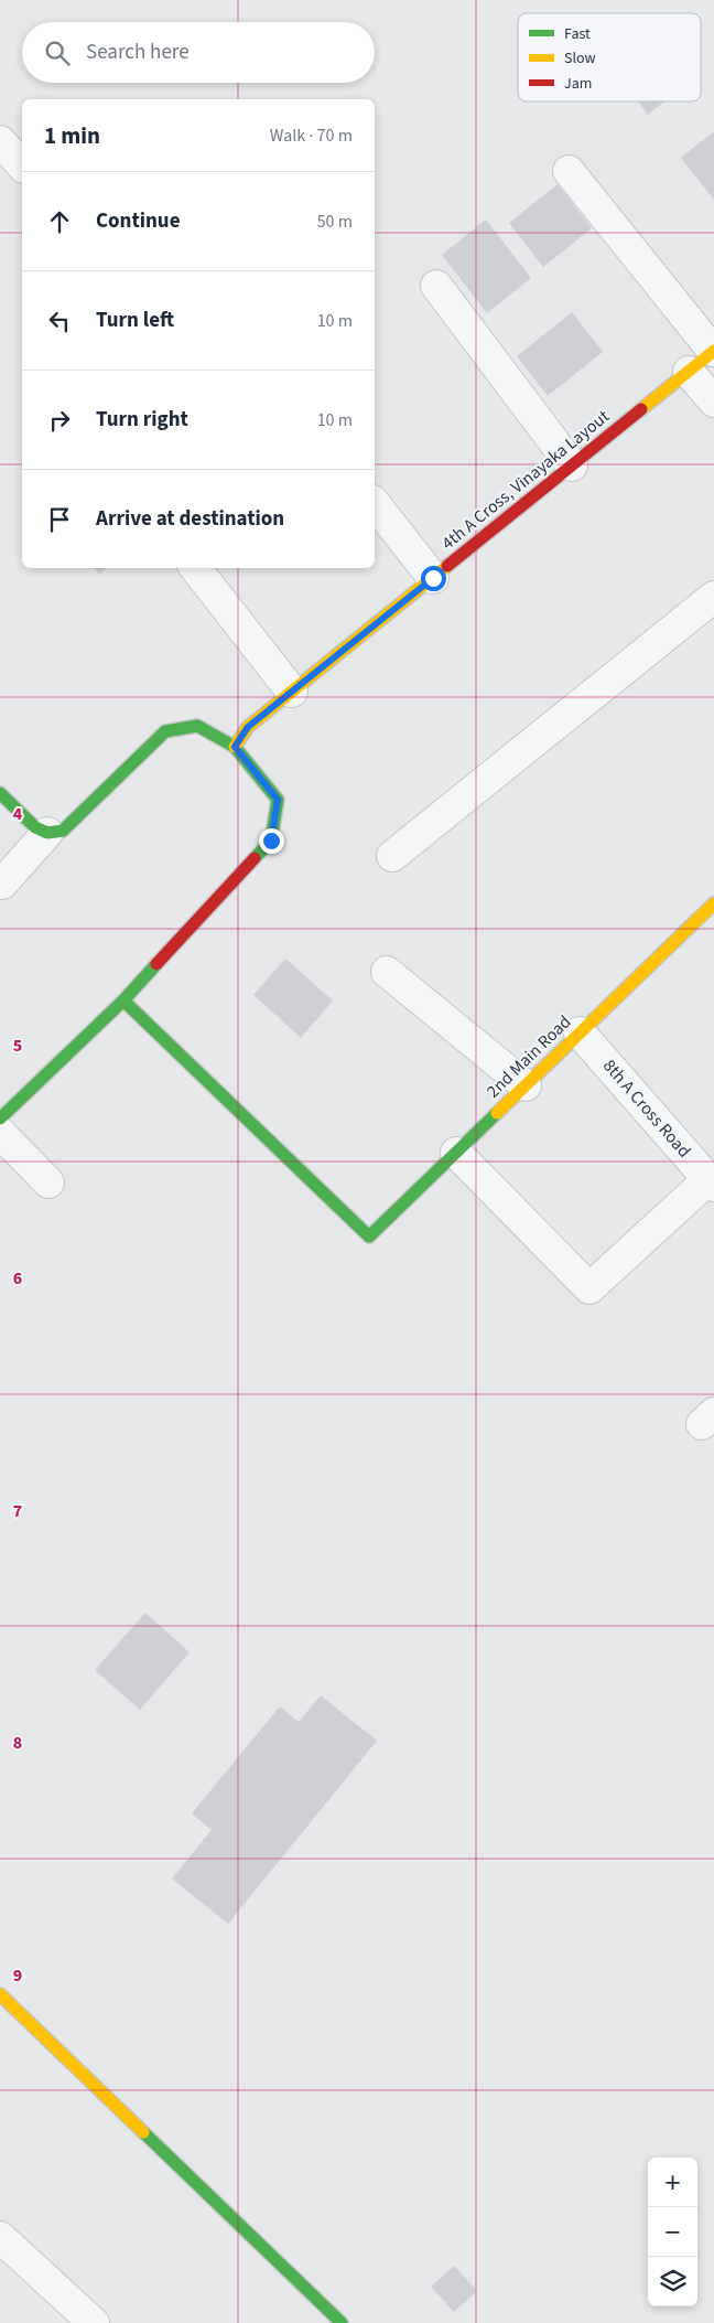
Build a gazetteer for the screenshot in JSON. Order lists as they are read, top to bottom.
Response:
{
  "streets": {
    "street": ["4th A Cross, Vinayaka Layout", "2nd Main Road", "8th A Cross Road"]
  },
  "crossings": [
    ["2nd Main Road", "8th A Cross Road"]
  ],
  "legend": ["Fast", "Slow", "Jam"],
  "page": {
    "search": "Search here",
    "heading": ["1 min", "Walk · 70 m"],
    "list": [
      ["Continue", "50 m"],
      ["Turn left", "10 m"],
      ["Turn right", "10 m"],
      "Arrive at destination"
    ],
    "map_buttons": ["+", "−"]
  },
  "grid": {
    "rows": [
      "4",
      "5",
      "6",
      "7",
      "8",
      "9"
    ]
  }
}
